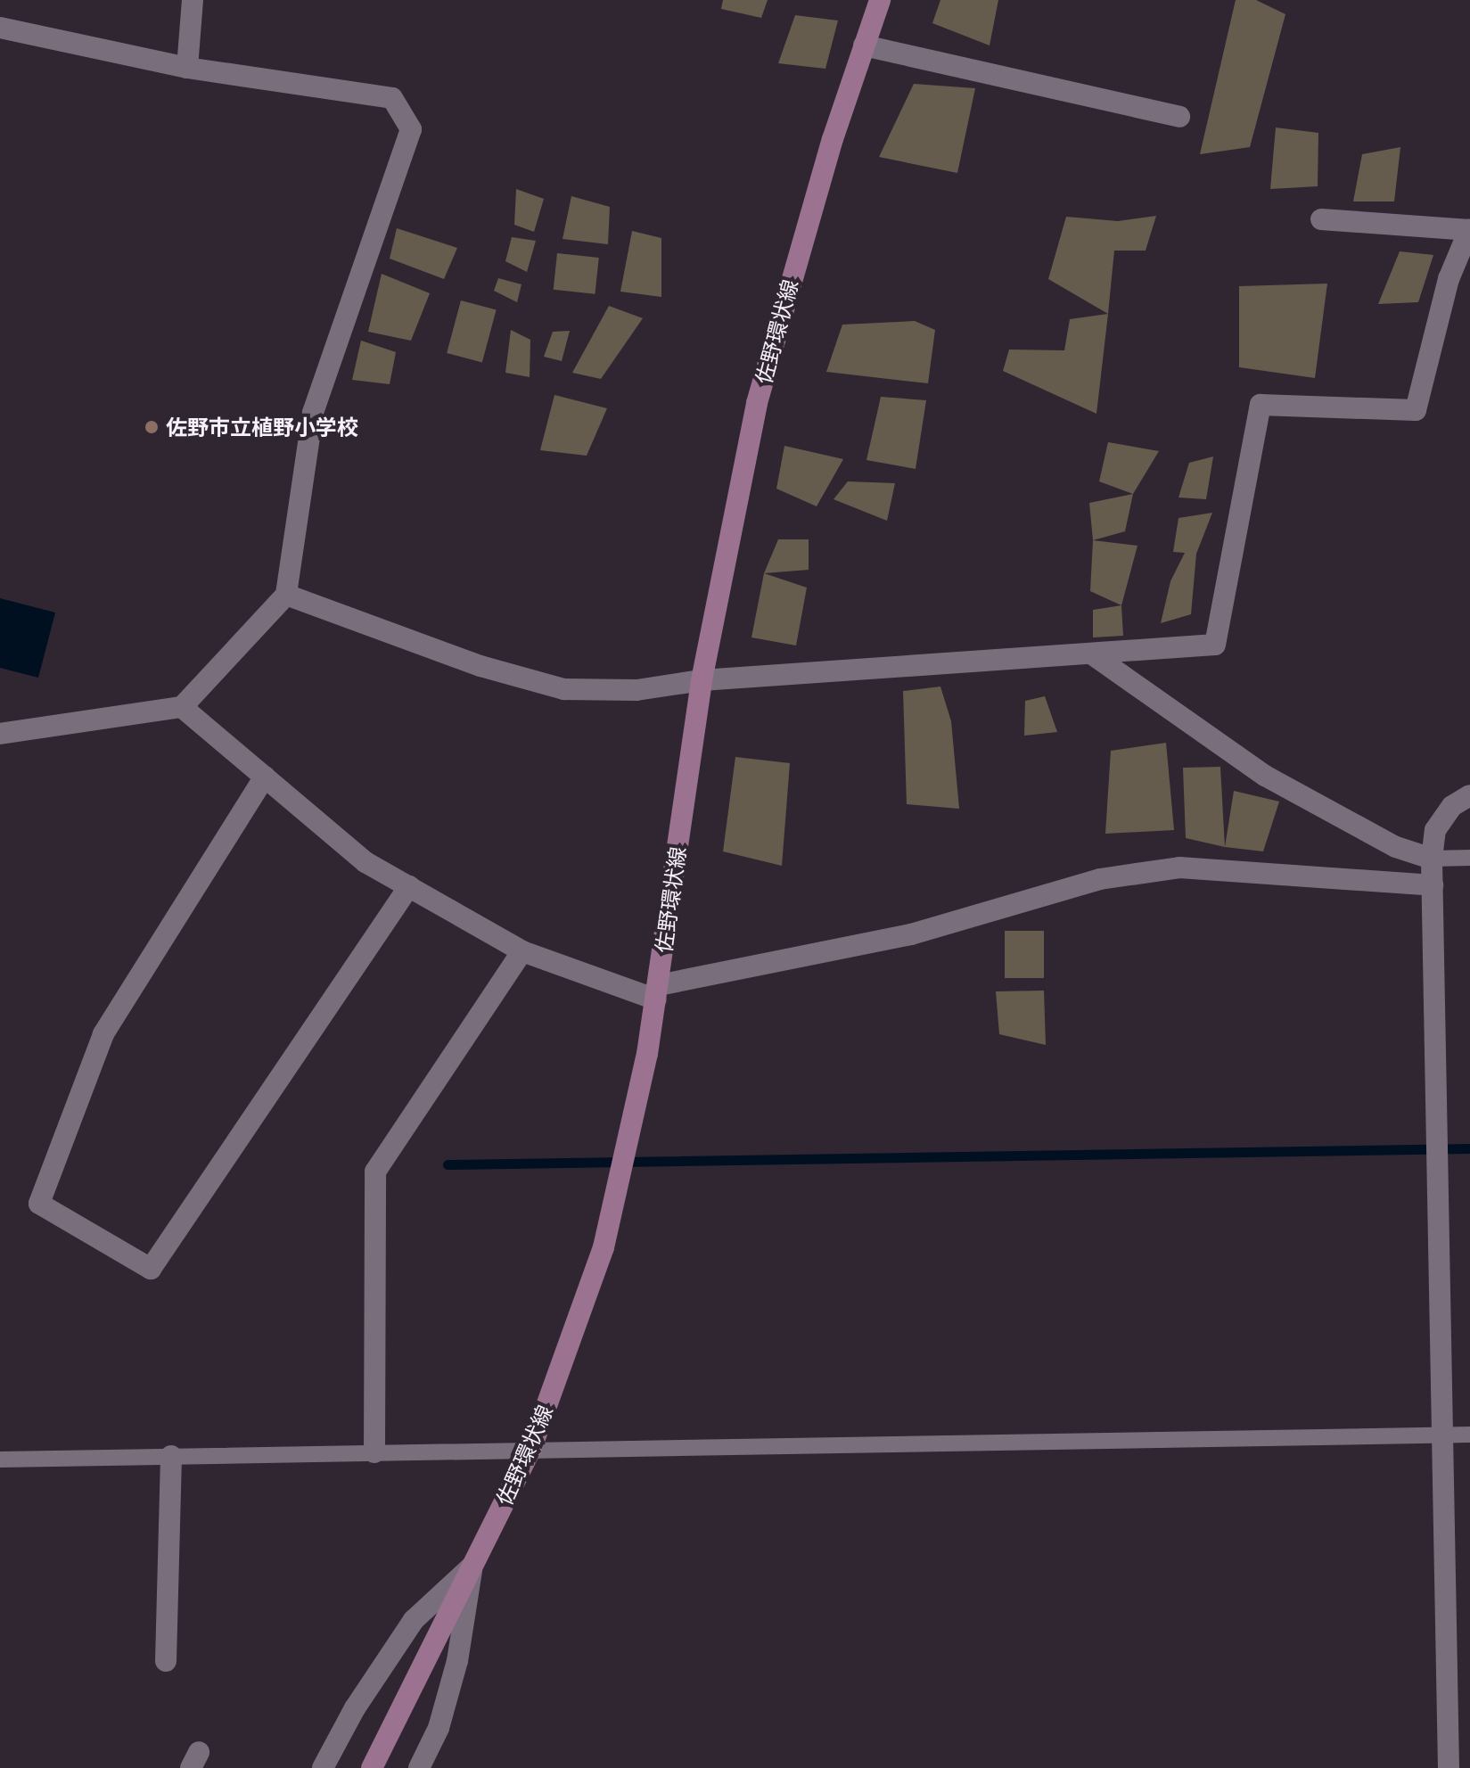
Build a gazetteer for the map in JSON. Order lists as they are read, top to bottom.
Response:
{
  "streets": {
    "main road": ["佐野環状線"]
  },
  "places": ["佐野市立植野小学校"]
}
